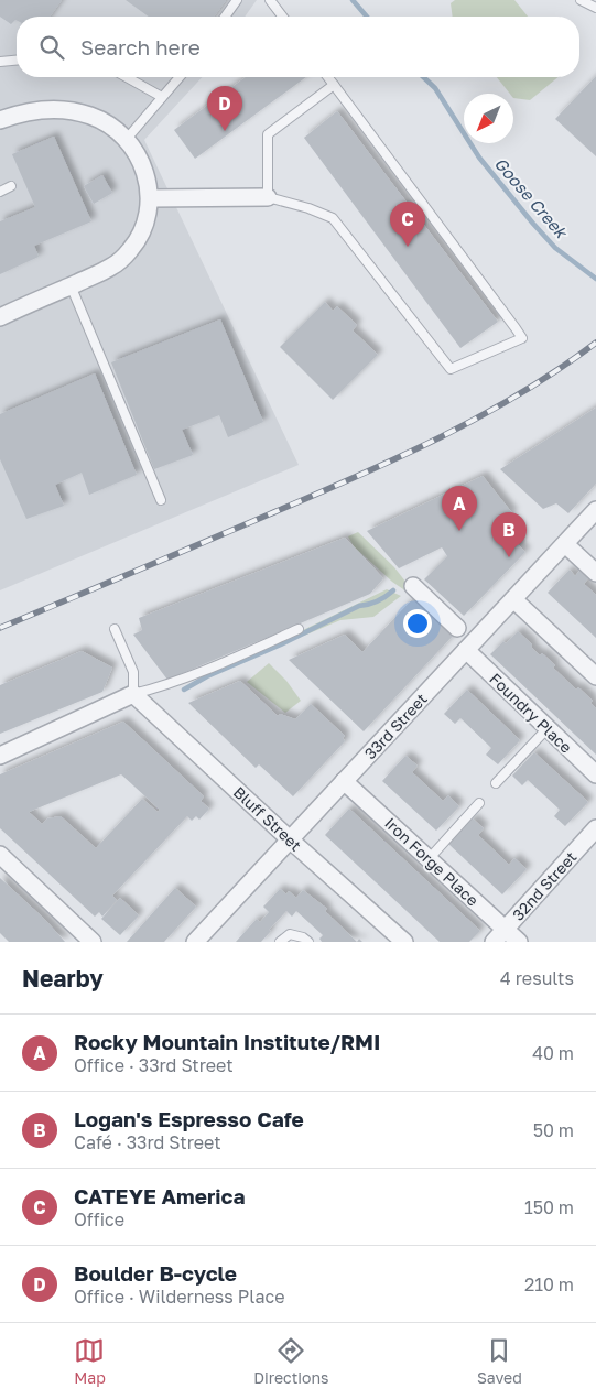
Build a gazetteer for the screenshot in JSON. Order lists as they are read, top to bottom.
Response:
{
  "streets": {
    "street": [
      "Foundry Place",
      "33rd Street",
      "Bluff Street",
      "Iron Forge Place",
      "32nd Street"
    ]
  },
  "crossings": [
    ["Foundry Place", "33rd Street"],
    ["33rd Street", "Bluff Street"],
    ["33rd Street", "Iron Forge Place"],
    ["Iron Forge Place", "32nd Street"]
  ],
  "water": ["Goose Creek"],
  "north": "bottom left",
  "page": {
    "search": "Search here",
    "pins": [
      "D",
      "C",
      "A",
      "B"
    ],
    "heading": ["Nearby", "4 results"],
    "list": [
      {
        "mark": "A",
        "name": "Rocky Mountain Institute/RMI",
        "note": "Office · 33rd Street",
        "value": "40 m"
      },
      {
        "mark": "B",
        "name": "Logan's Espresso Cafe",
        "note": "Café · 33rd Street",
        "value": "50 m"
      },
      {
        "mark": "C",
        "name": "CATEYE America",
        "note": "Office",
        "value": "150 m"
      },
      {
        "mark": "D",
        "name": "Boulder B-cycle",
        "note": "Office · Wilderness Place",
        "value": "210 m"
      }
    ],
    "nav": ["Map", "Directions", "Saved"]
  }
}
